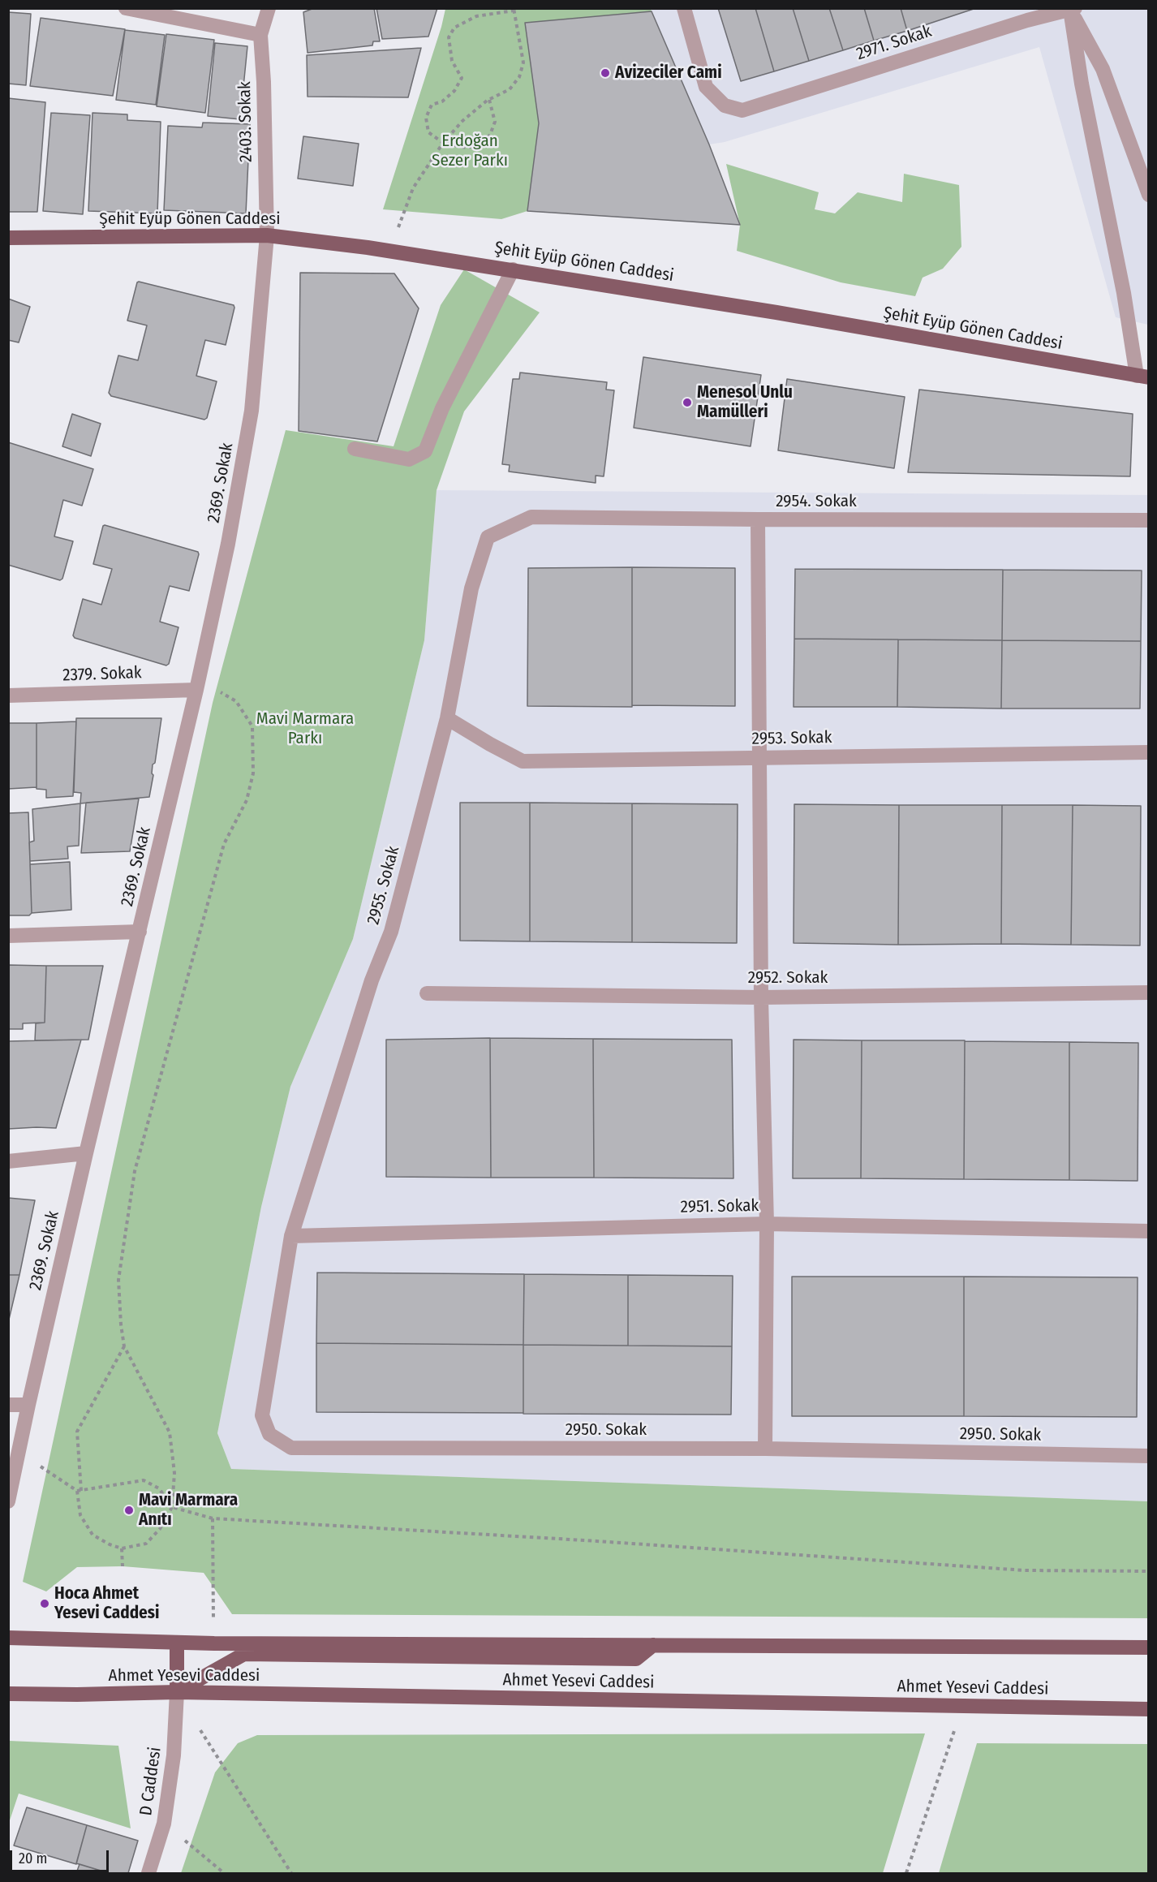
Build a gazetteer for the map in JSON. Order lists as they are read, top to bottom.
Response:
{
  "streets": {
    "main road": ["Şehit Eyüp Gönen Caddesi", "Ahmet Yesevi Caddesi"],
    "street": [
      "2971. Sokak",
      "2403. Sokak",
      "2369. Sokak",
      "2954. Sokak",
      "2379. Sokak",
      "2953. Sokak",
      "2955. Sokak",
      "2952. Sokak",
      "2951. Sokak",
      "2950. Sokak",
      "D Caddesi"
    ]
  },
  "crossings": [
    ["2403. Sokak", "Şehit Eyüp Gönen Caddesi"],
    ["2403. Sokak", "2369. Sokak"],
    ["Şehit Eyüp Gönen Caddesi", "2369. Sokak"],
    ["2369. Sokak", "2379. Sokak"],
    ["2954. Sokak", "2955. Sokak"],
    ["2953. Sokak", "2955. Sokak"],
    ["2955. Sokak", "2951. Sokak"],
    ["2955. Sokak", "2950. Sokak"],
    ["2951. Sokak", "2950. Sokak"],
    ["Ahmet Yesevi Caddesi", "D Caddesi"]
  ],
  "parks": ["Erdoğan Sezer Parkı", "Mavi Marmara Parkı"],
  "places": [
    "Avizeciler Cami",
    "Menesol Unlu Mamülleri",
    "Mavi Marmara Anıtı",
    "Hoca Ahmet Yesevi Caddesi"
  ],
  "scale_bar": "20 m"
}
